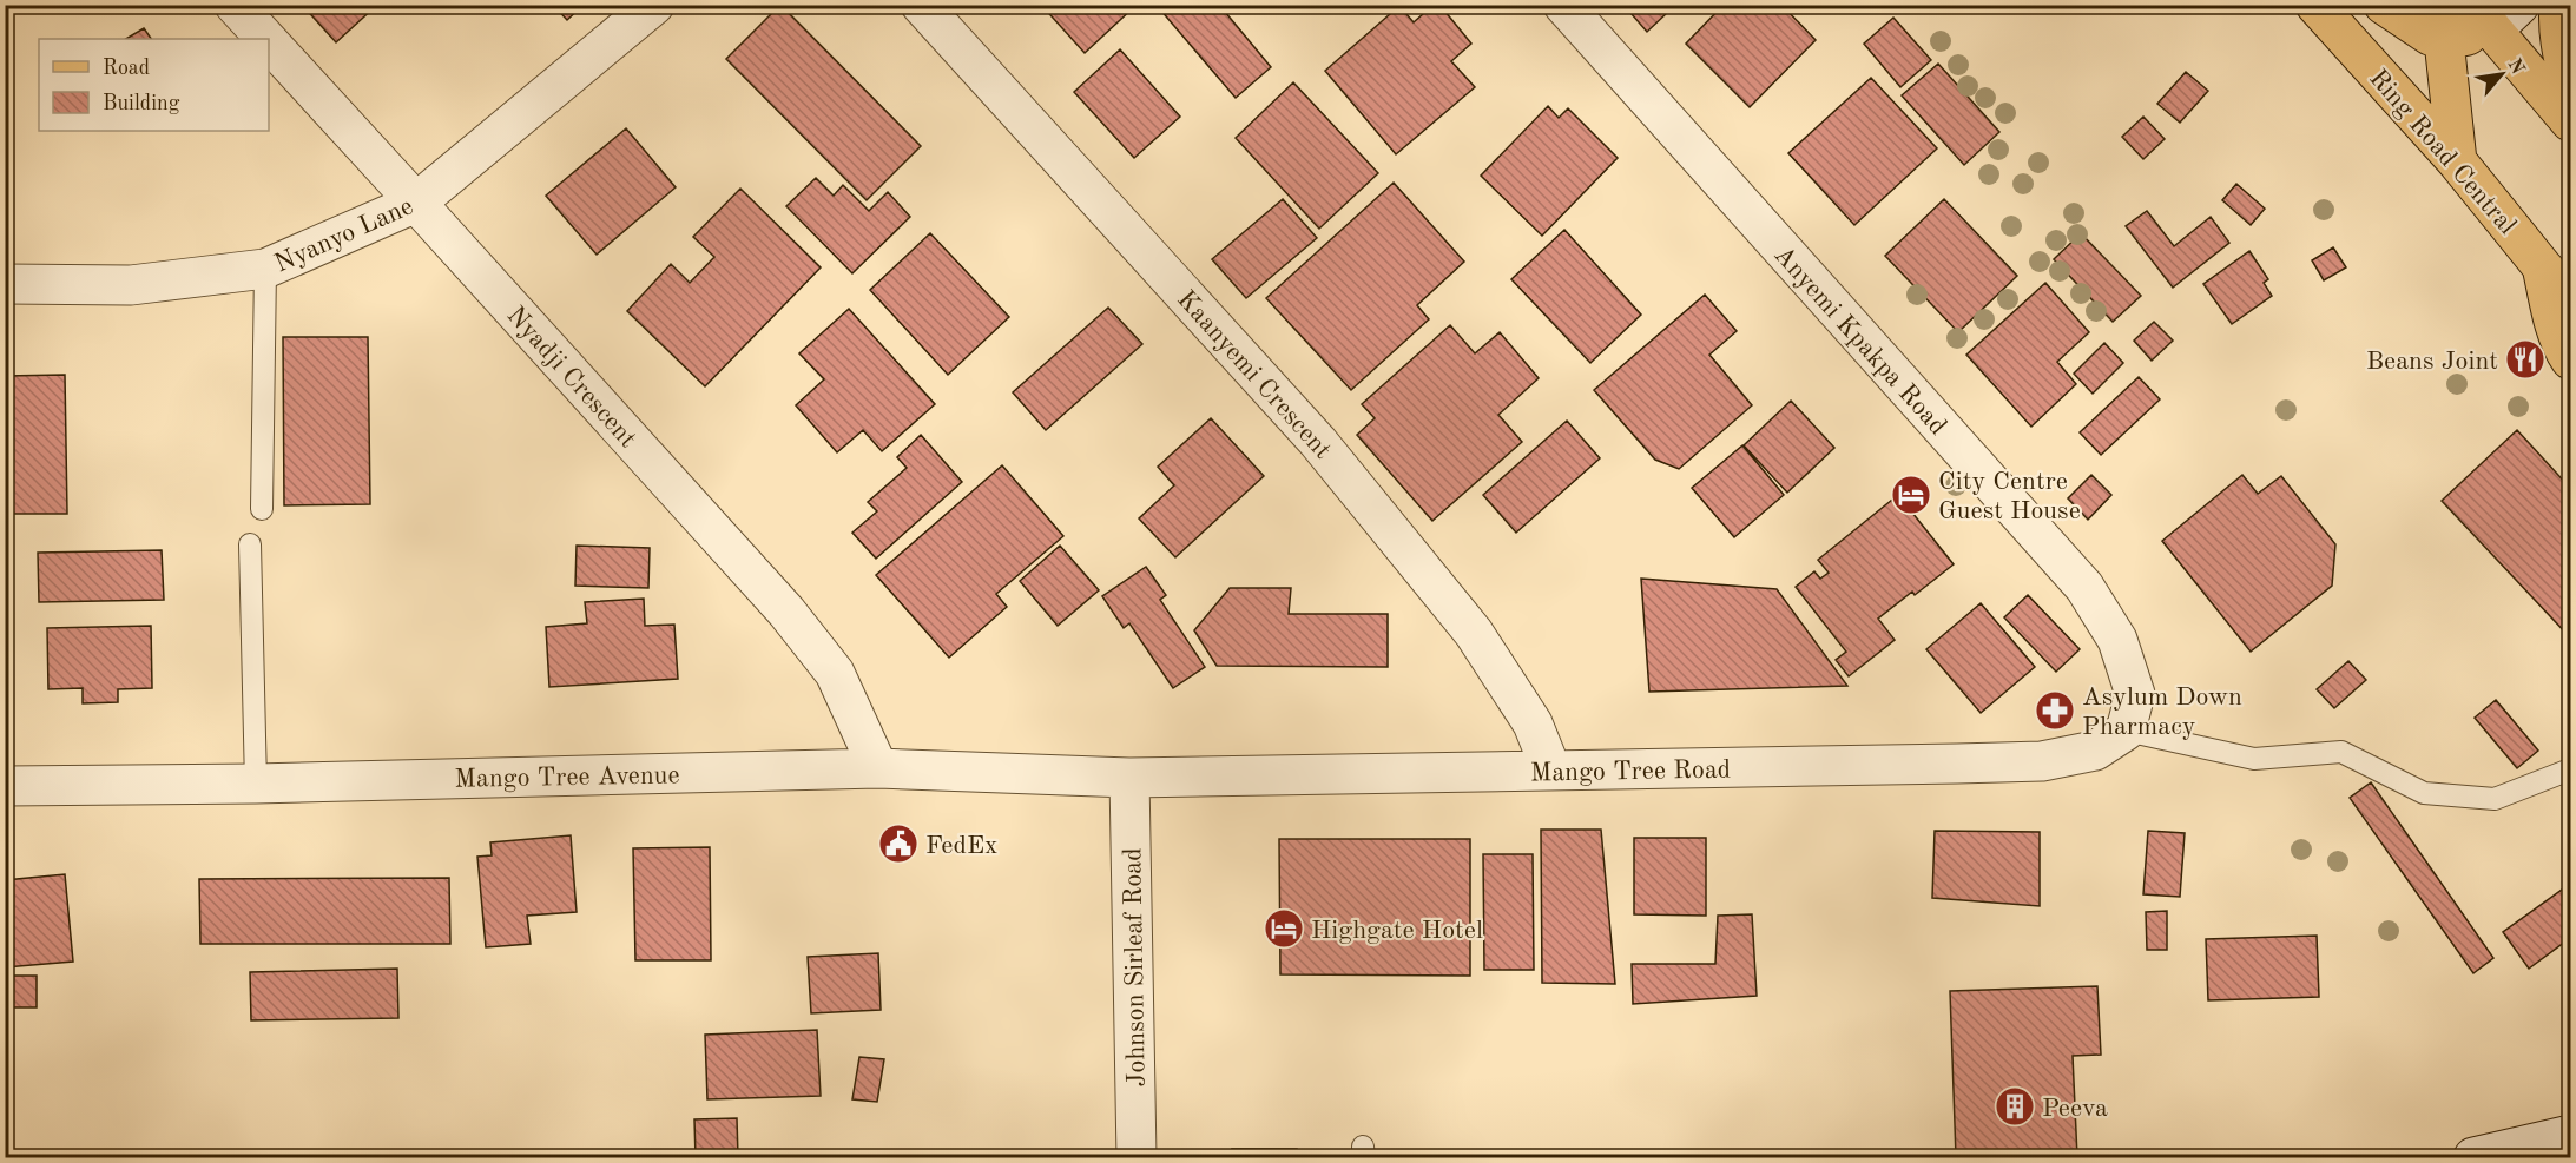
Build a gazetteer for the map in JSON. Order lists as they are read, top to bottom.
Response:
{
  "streets": {
    "main road": ["Ring Road Central"],
    "street": [
      "Nyanyo Lane",
      "Anyemi Kpakpa Road",
      "Kaanyemi Crescent",
      "Nyadji Crescent",
      "Mango Tree Road",
      "Mango Tree Avenue",
      "Johnson Sirleaf Road"
    ]
  },
  "crossings": [
    ["Nyanyo Lane", "Nyadji Crescent"],
    ["Anyemi Kpakpa Road", "Mango Tree Road"],
    ["Kaanyemi Crescent", "Mango Tree Road"],
    ["Nyadji Crescent", "Mango Tree Avenue"],
    ["Mango Tree Road", "Mango Tree Avenue"],
    ["Mango Tree Road", "Johnson Sirleaf Road"],
    ["Mango Tree Avenue", "Johnson Sirleaf Road"]
  ],
  "places": {
    "restaurant": ["Beans Joint"],
    "hotel": ["City Centre Guest House", "Highgate Hotel"],
    "pharmacy": ["Asylum Down Pharmacy"],
    "public building": ["FedEx"],
    "building": ["Peeva"]
  },
  "legend": ["Road", "Building"],
  "north": "top right"
}
